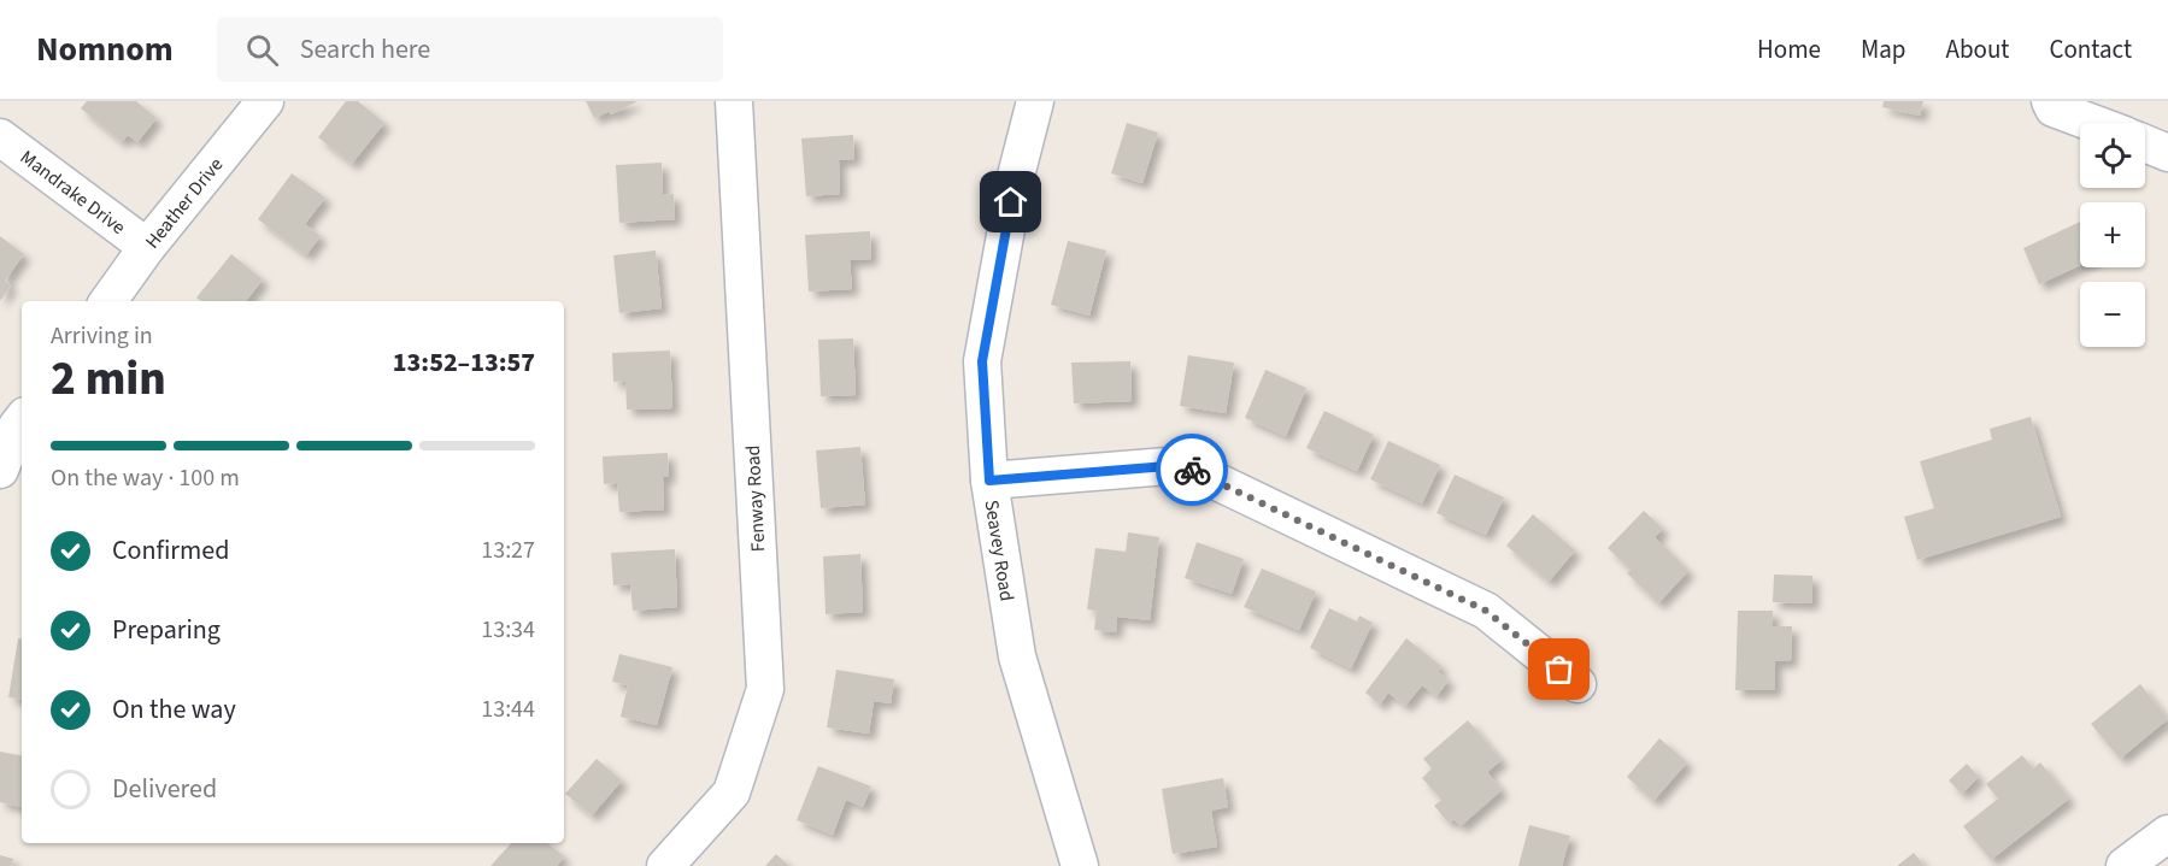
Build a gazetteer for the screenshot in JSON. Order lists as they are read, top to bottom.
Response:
{
  "streets": {
    "street": [
      "Mandrake Drive",
      "Heather Drive",
      "Fenway Road",
      "Seavey Road"
    ]
  },
  "crossings": [
    ["Mandrake Drive", "Heather Drive"]
  ],
  "page": {
    "header": "Nomnom",
    "search": "Search here",
    "nav": [
      "Home",
      "Map",
      "About",
      "Contact"
    ],
    "map_buttons": ["+", "−"],
    "heading": ["2 min", "Arriving in", "13:52–13:57"],
    "bar": "On the way · 100 m",
    "list": [
      ["Confirmed", "13:27"],
      ["Preparing", "13:34"],
      ["On the way", "13:44"],
      "Delivered"
    ]
  }
}
